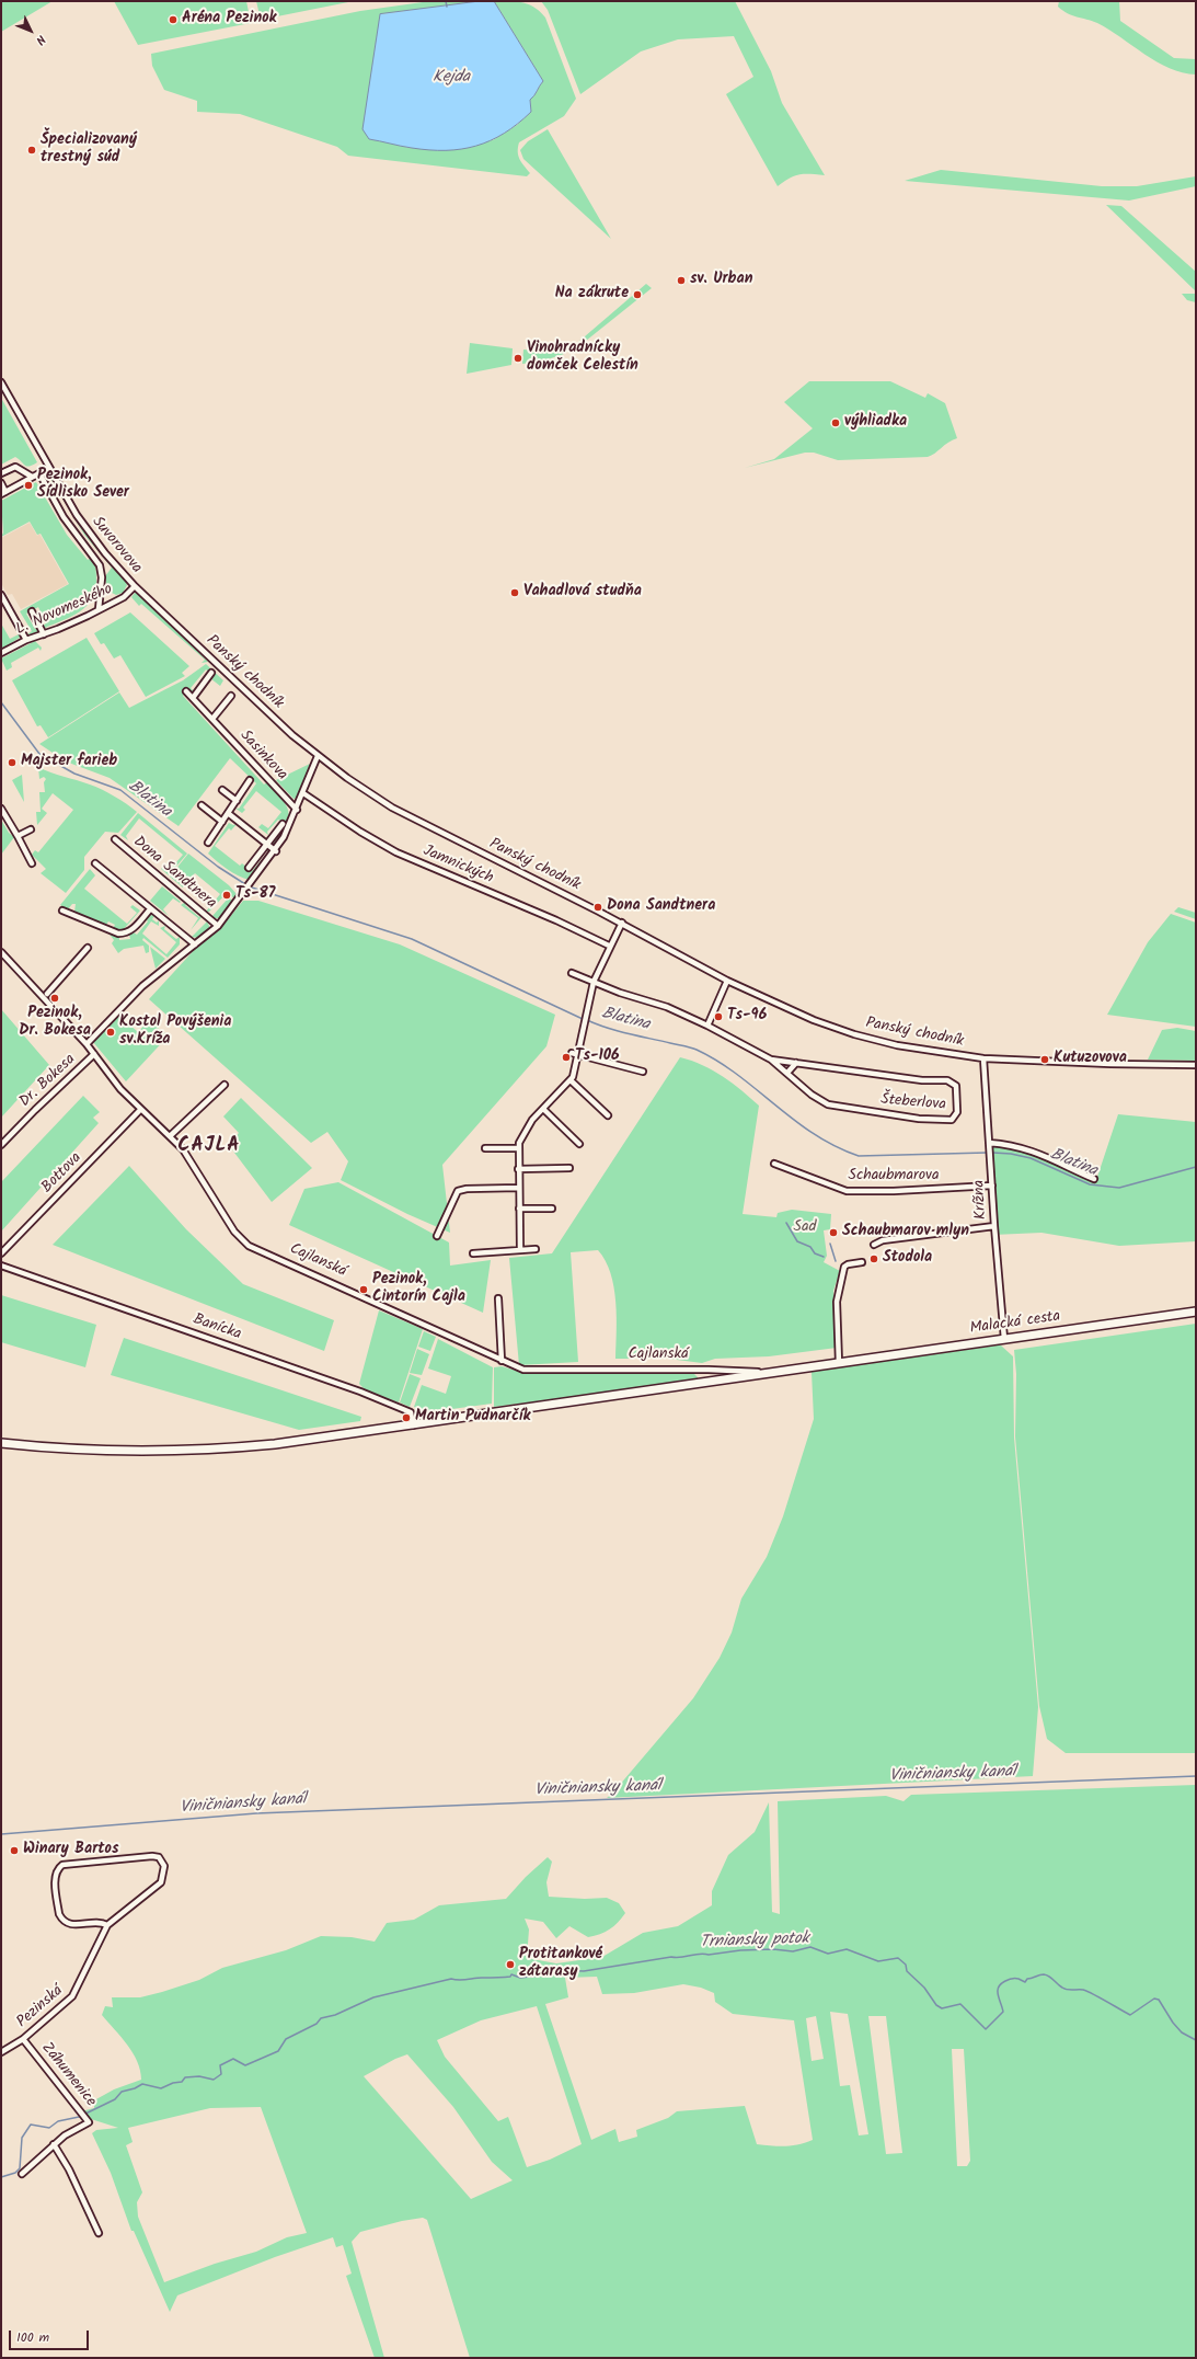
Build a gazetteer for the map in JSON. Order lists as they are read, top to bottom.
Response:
{
  "streets": {
    "main road": ["Malacká cesta"],
    "street": [
      "Suvorovova",
      "L. Novomeského",
      "Panský chodník",
      "Sasinkova",
      "Jamnických",
      "Dona Sandtnera",
      "Dr. Bokesa",
      "Šteberlova",
      "Bottova",
      "Schaubmarova",
      "Krížna",
      "Cajlanská",
      "Banícka",
      "Pezinská",
      "Záhumenice"
    ]
  },
  "crossings": [
    ["Suvorovova", "L. Novomeského"],
    ["Suvorovova", "Panský chodník"],
    ["L. Novomeského", "Panský chodník"],
    ["Panský chodník", "Krížna"],
    ["Dona Sandtnera", "Cajlanská"],
    ["Dr. Bokesa", "Cajlanská"],
    ["Bottova", "Cajlanská"],
    ["Schaubmarova", "Krížna"],
    ["Krížna", "Malacká cesta"],
    ["Pezinská", "Záhumenice"]
  ],
  "districts": ["CAJLA"],
  "water": [
    "Kejda",
    "Blatina",
    "Viničniansky kanál",
    "Trniansky potok"
  ],
  "parks": ["Sad"],
  "places": [
    "Aréna Pezinok",
    "Špecializovaný trestný súd",
    "sv. Urban",
    "Na zákrute",
    "Vinohradnícky domček Celestín",
    "výhliadka",
    "Pezinok, Sídlisko Sever",
    "Vahadlová studňa",
    "Majster farieb",
    "Ts-87",
    "Dona Sandtnera",
    "Pezinok, Dr. Bokesa",
    "Ts-96",
    "Kostol Povýšenia sv.Kríža",
    "Ts-106",
    "Kutuzovova",
    "Schaubmarov mlyn",
    "Stodola",
    "Pezinok, Cintorín Cajla",
    "Martin Pudnarčík",
    "Winary Bartos",
    "Protitankové zátarasy"
  ],
  "scale_bar": "100 m",
  "north": "bottom right"
}
